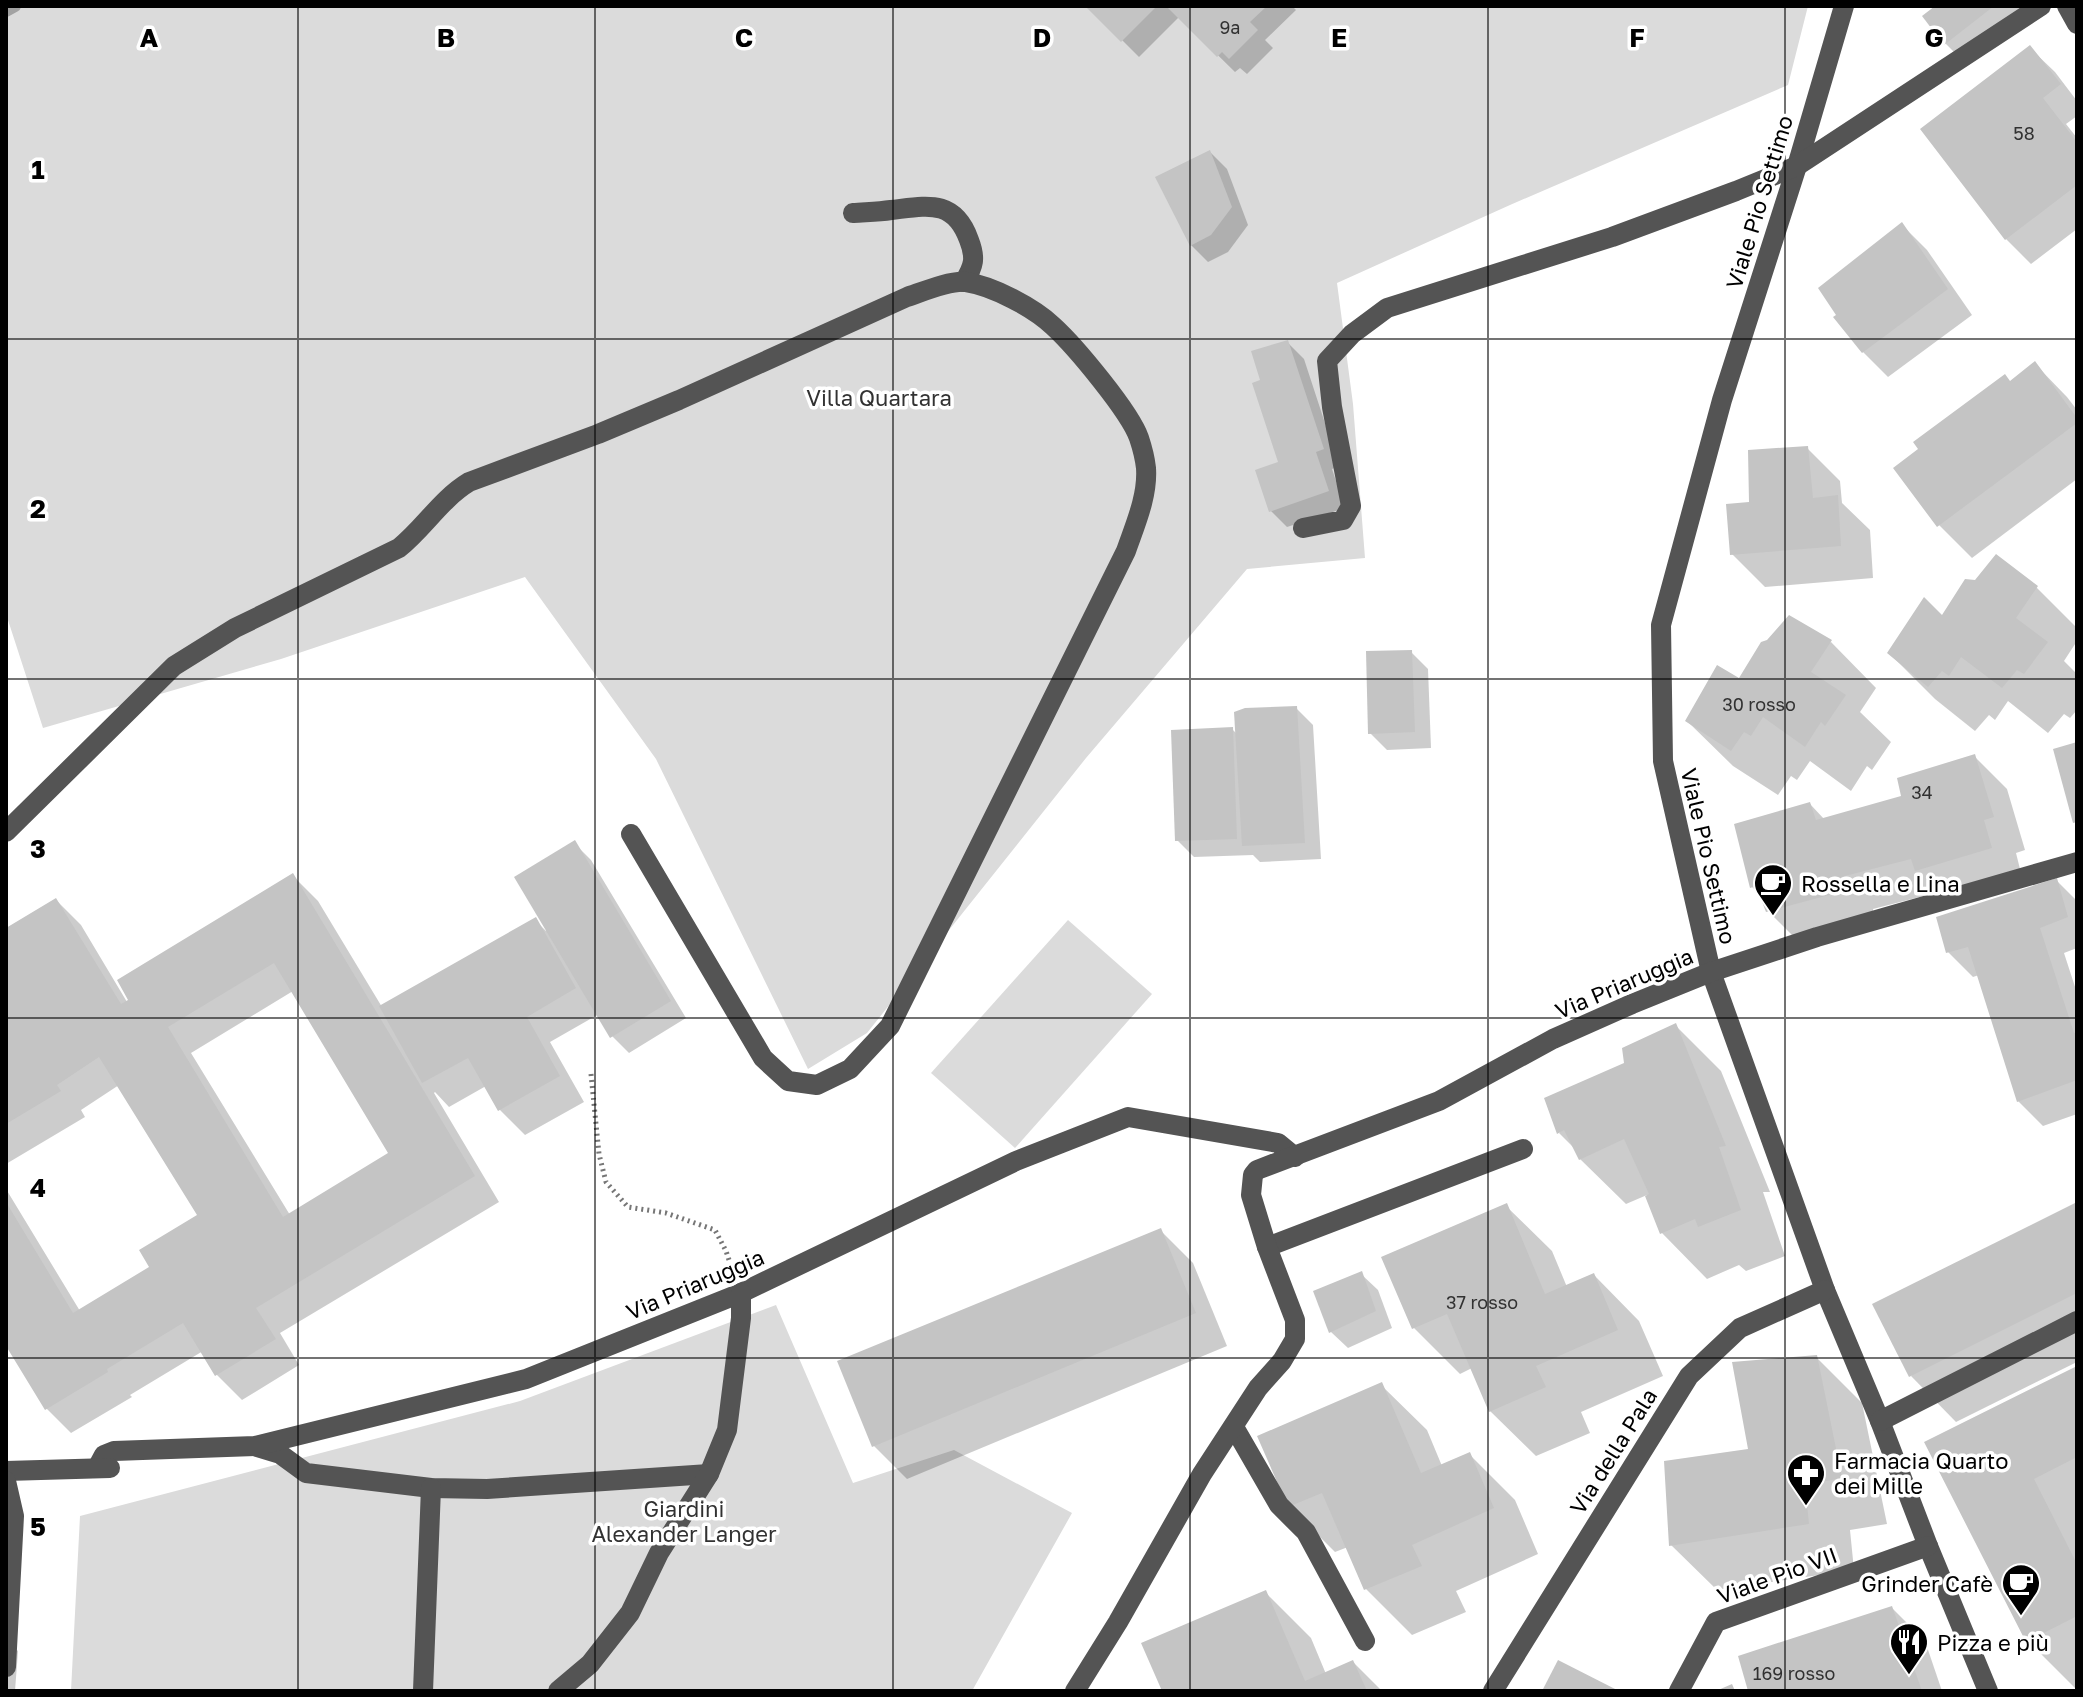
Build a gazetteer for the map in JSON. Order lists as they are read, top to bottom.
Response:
{
  "streets": {
    "street": [
      "Viale Pio Settimo",
      "Via Priaruggia",
      "Via della Pala",
      "Viale Pio VII"
    ]
  },
  "crossings": [
    ["Viale Pio Settimo", "Via Priaruggia"],
    ["Viale Pio Settimo", "Via della Pala"],
    ["Viale Pio Settimo", "Viale Pio VII"]
  ],
  "parks": ["Villa Quartara", "Giardini Alexander Langer"],
  "places": {
    "cafe": ["Rossella e Lina", "Grinder Cafè"],
    "pharmacy": ["Farmacia Quarto dei Mille"],
    "restaurant": ["Pizza e più"]
  },
  "house_numbers": [
    "9a",
    "58",
    "30 rosso",
    "34",
    "37 rosso",
    "169 rosso"
  ],
  "grid": {
    "columns": [
      "A",
      "B",
      "C",
      "D",
      "E",
      "F",
      "G"
    ],
    "rows": [
      "1",
      "2",
      "3",
      "4",
      "5"
    ]
  }
}
